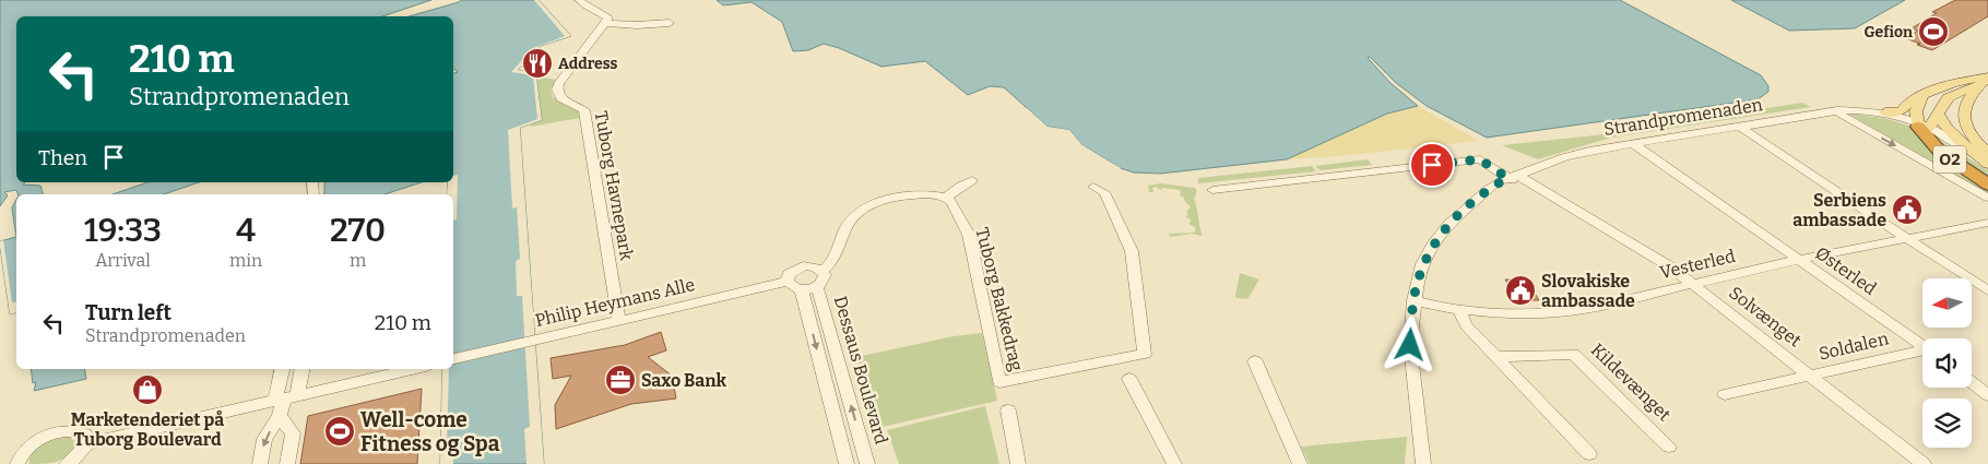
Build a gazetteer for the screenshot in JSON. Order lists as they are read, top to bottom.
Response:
{
  "streets": {
    "highway": ["O2"],
    "street": [
      "Strandpromenaden",
      "Tuborg Havnepark",
      "Vesterled",
      "Østerled",
      "Tuborg Bakkedrag",
      "Philip Heymans Alle",
      "Solvænget",
      "Soldalen",
      "Dessaus Boulevard",
      "Kildevænget"
    ]
  },
  "crossings": [
    ["Strandpromenaden", "O2"],
    ["Strandpromenaden", "Vesterled"],
    ["Strandpromenaden", "Østerled"],
    ["Strandpromenaden", "Solvænget"],
    ["Tuborg Havnepark", "Philip Heymans Alle"],
    ["Vesterled", "Østerled"],
    ["Vesterled", "Solvænget"],
    ["Philip Heymans Alle", "Dessaus Boulevard"],
    ["Solvænget", "Soldalen"]
  ],
  "places": {
    "sports": ["Gefion", "Well-come Fitness og Spa"],
    "restaurant": ["Address"],
    "public building": ["Serbiens ambassade", "Slovakiske ambassade"],
    "office": ["Saxo Bank"],
    "shop": ["Marketenderiet på Tuborg Boulevard"]
  },
  "north": "left",
  "page": {
    "turn": ["210 m", "Strandpromenaden"],
    "then": "Then",
    "eta": [
      "19:33",
      "Arrival",
      "4",
      "min",
      "270",
      "m"
    ],
    "list": [
      {
        "name": "Turn left",
        "note": "Strandpromenaden",
        "value": "210 m"
      }
    ]
  }
}
